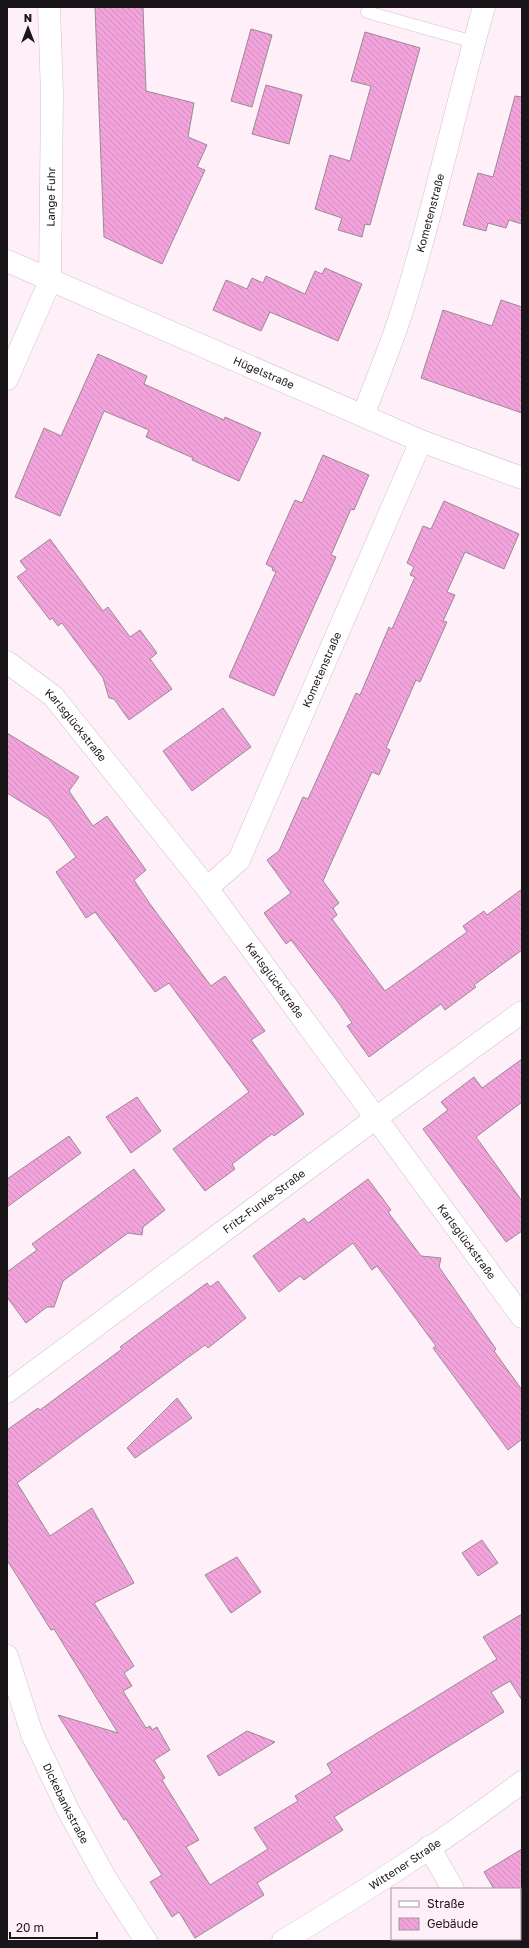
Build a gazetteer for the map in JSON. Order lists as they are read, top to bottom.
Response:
{
  "streets": {
    "street": [
      "Lange Fuhr",
      "Kometenstraße",
      "Hügelstraße",
      "Karlsglückstraße",
      "Fritz-Funke-Straße",
      "Dickebankstraße",
      "Wittener Straße"
    ]
  },
  "crossings": [
    ["Lange Fuhr", "Hügelstraße"],
    ["Kometenstraße", "Hügelstraße"],
    ["Kometenstraße", "Karlsglückstraße"],
    ["Karlsglückstraße", "Fritz-Funke-Straße"]
  ],
  "legend": ["Straße", "Gebäude"],
  "scale_bar": "20 m",
  "north": "top"
}
